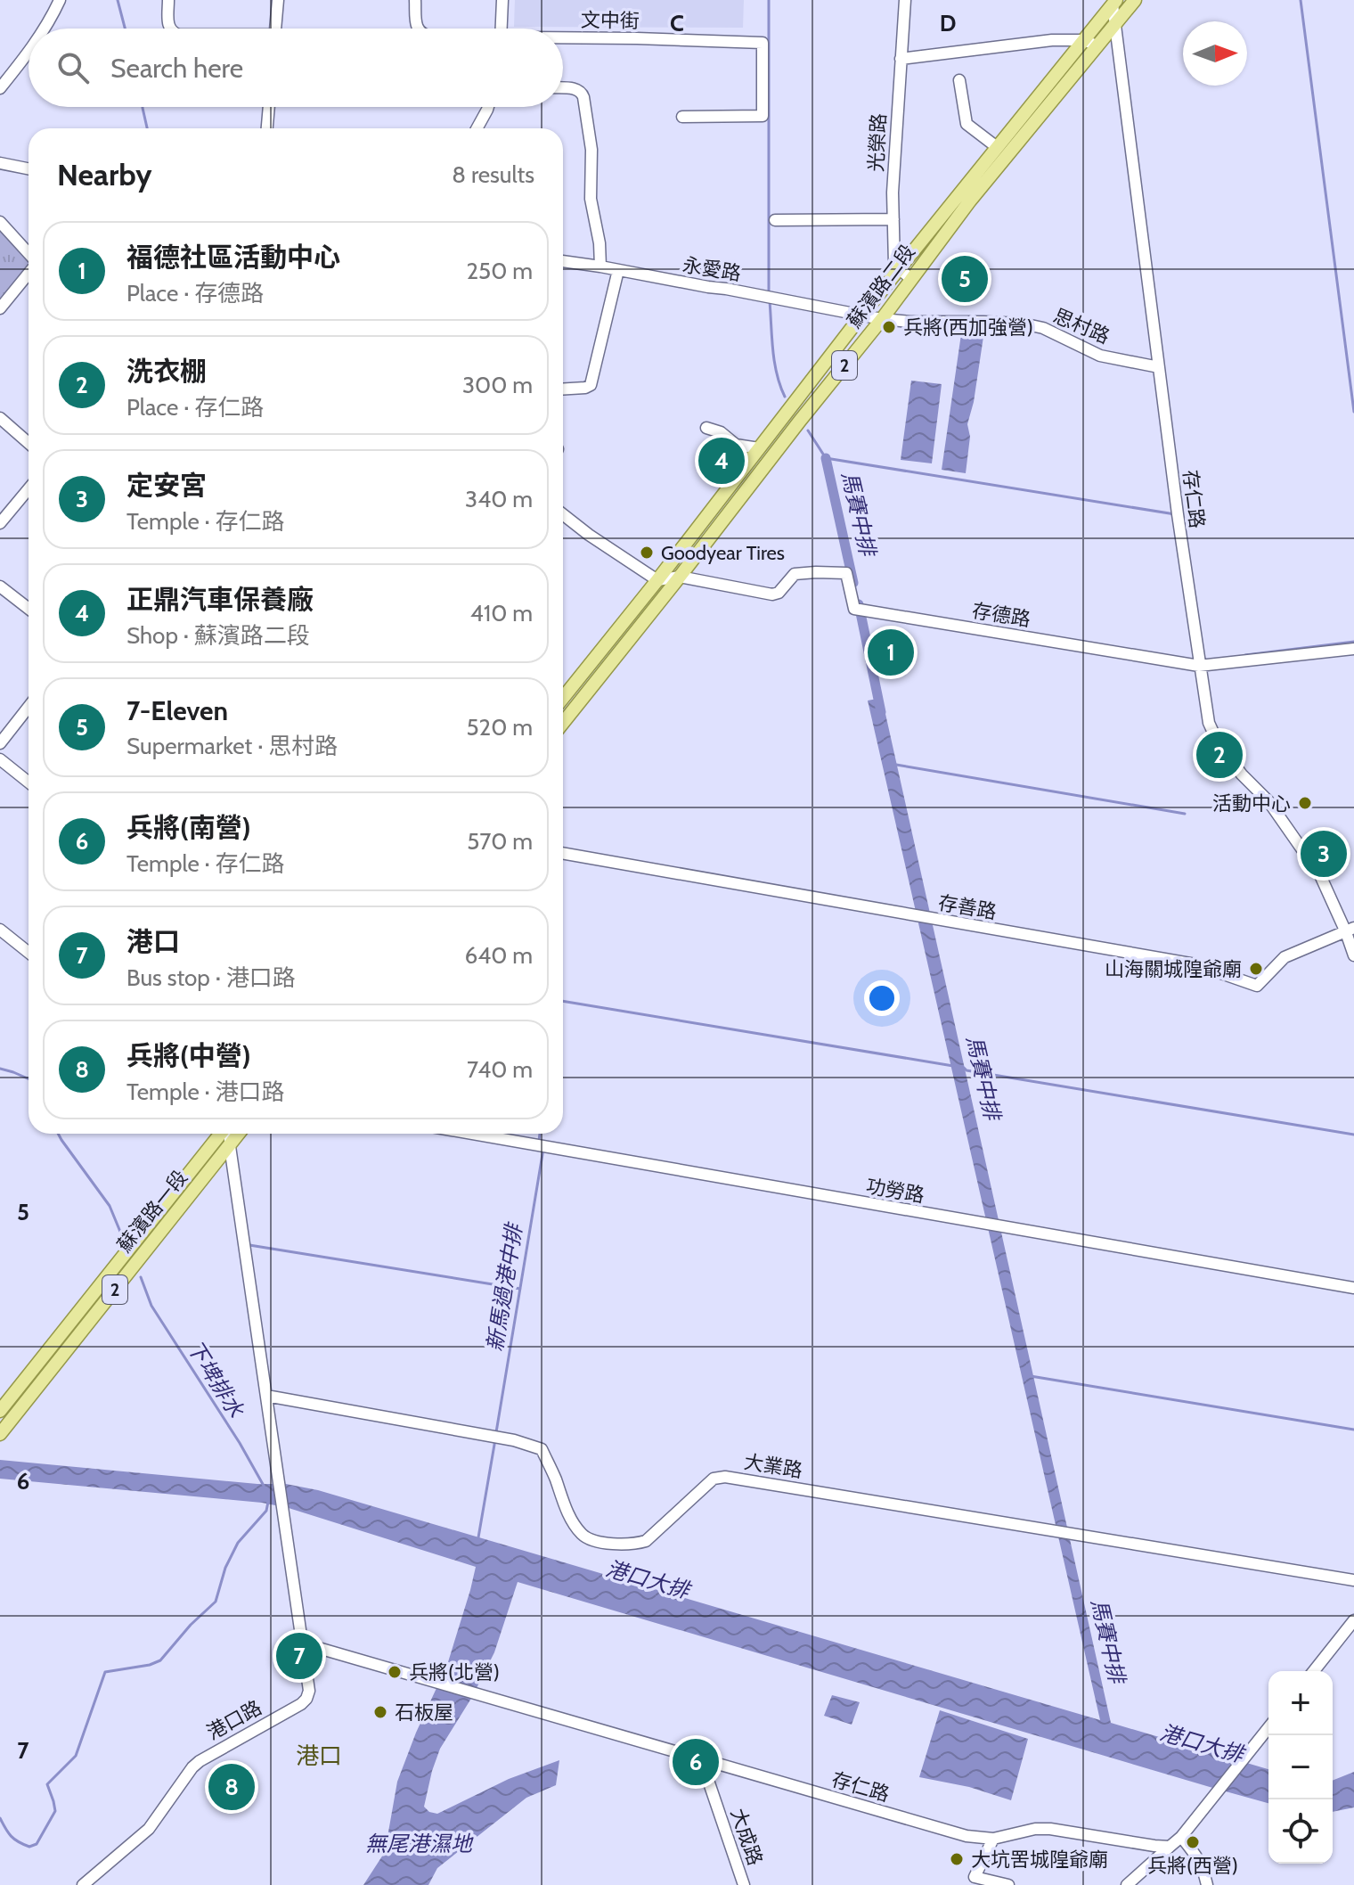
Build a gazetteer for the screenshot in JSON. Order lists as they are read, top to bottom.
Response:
{
  "streets": {
    "main road": ["蘇濱路二段", "2", "蘇濱路一段"],
    "street": [
      "文中街",
      "光榮路",
      "永愛路",
      "思村路",
      "存仁路",
      "存德路",
      "存善路",
      "功勞路",
      "大業路",
      "港口路",
      "大成路"
    ]
  },
  "crossings": [
    ["光榮路", "蘇濱路二段"],
    ["永愛路", "蘇濱路二段"],
    ["永愛路", "思村路"],
    ["蘇濱路二段", "思村路"],
    ["蘇濱路二段", "存仁路"],
    ["蘇濱路二段", "存德路"],
    ["思村路", "存仁路"],
    ["2", "蘇濱路一段"],
    ["存仁路", "存德路"],
    ["存仁路", "存善路"],
    ["存仁路", "港口路"],
    ["存仁路", "大成路"],
    ["大業路", "港口路"]
  ],
  "districts": ["港口"],
  "water": [
    "馬賽中排",
    "新馬過港中排",
    "下埤排水",
    "港口大排",
    "無尾港濕地"
  ],
  "places": [
    "兵將(西加強營)",
    "Goodyear Tires",
    "活動中心",
    "山海關城隍爺廟",
    "兵將(北營)",
    "石板屋",
    "兵將(西營)",
    "大坑罟城隍爺廟"
  ],
  "north": "right",
  "page": {
    "search": "Search here",
    "heading": ["Nearby", "8 results"],
    "list": [
      {
        "mark": "1",
        "name": "福德社區活動中心",
        "note": "Place · 存德路",
        "value": "250 m"
      },
      {
        "mark": "2",
        "name": "洗衣棚",
        "note": "Place · 存仁路",
        "value": "300 m"
      },
      {
        "mark": "3",
        "name": "定安宮",
        "note": "Temple · 存仁路",
        "value": "340 m"
      },
      {
        "mark": "4",
        "name": "正鼎汽車保養廠",
        "note": "Shop · 蘇濱路二段",
        "value": "410 m"
      },
      {
        "mark": "5",
        "name": "7-Eleven",
        "note": "Supermarket · 思村路",
        "value": "520 m"
      },
      {
        "mark": "6",
        "name": "兵將(南營)",
        "note": "Temple · 存仁路",
        "value": "570 m"
      },
      {
        "mark": "7",
        "name": "港口",
        "note": "Bus stop · 港口路",
        "value": "640 m"
      },
      {
        "mark": "8",
        "name": "兵將(中營)",
        "note": "Temple · 港口路",
        "value": "740 m"
      }
    ],
    "pins": [
      "5",
      "4",
      "1",
      "2",
      "3",
      "7",
      "6",
      "8"
    ],
    "map_buttons": ["+", "−"]
  },
  "grid": {
    "columns": ["C", "D"],
    "rows": ["5", "6", "7"]
  }
}
